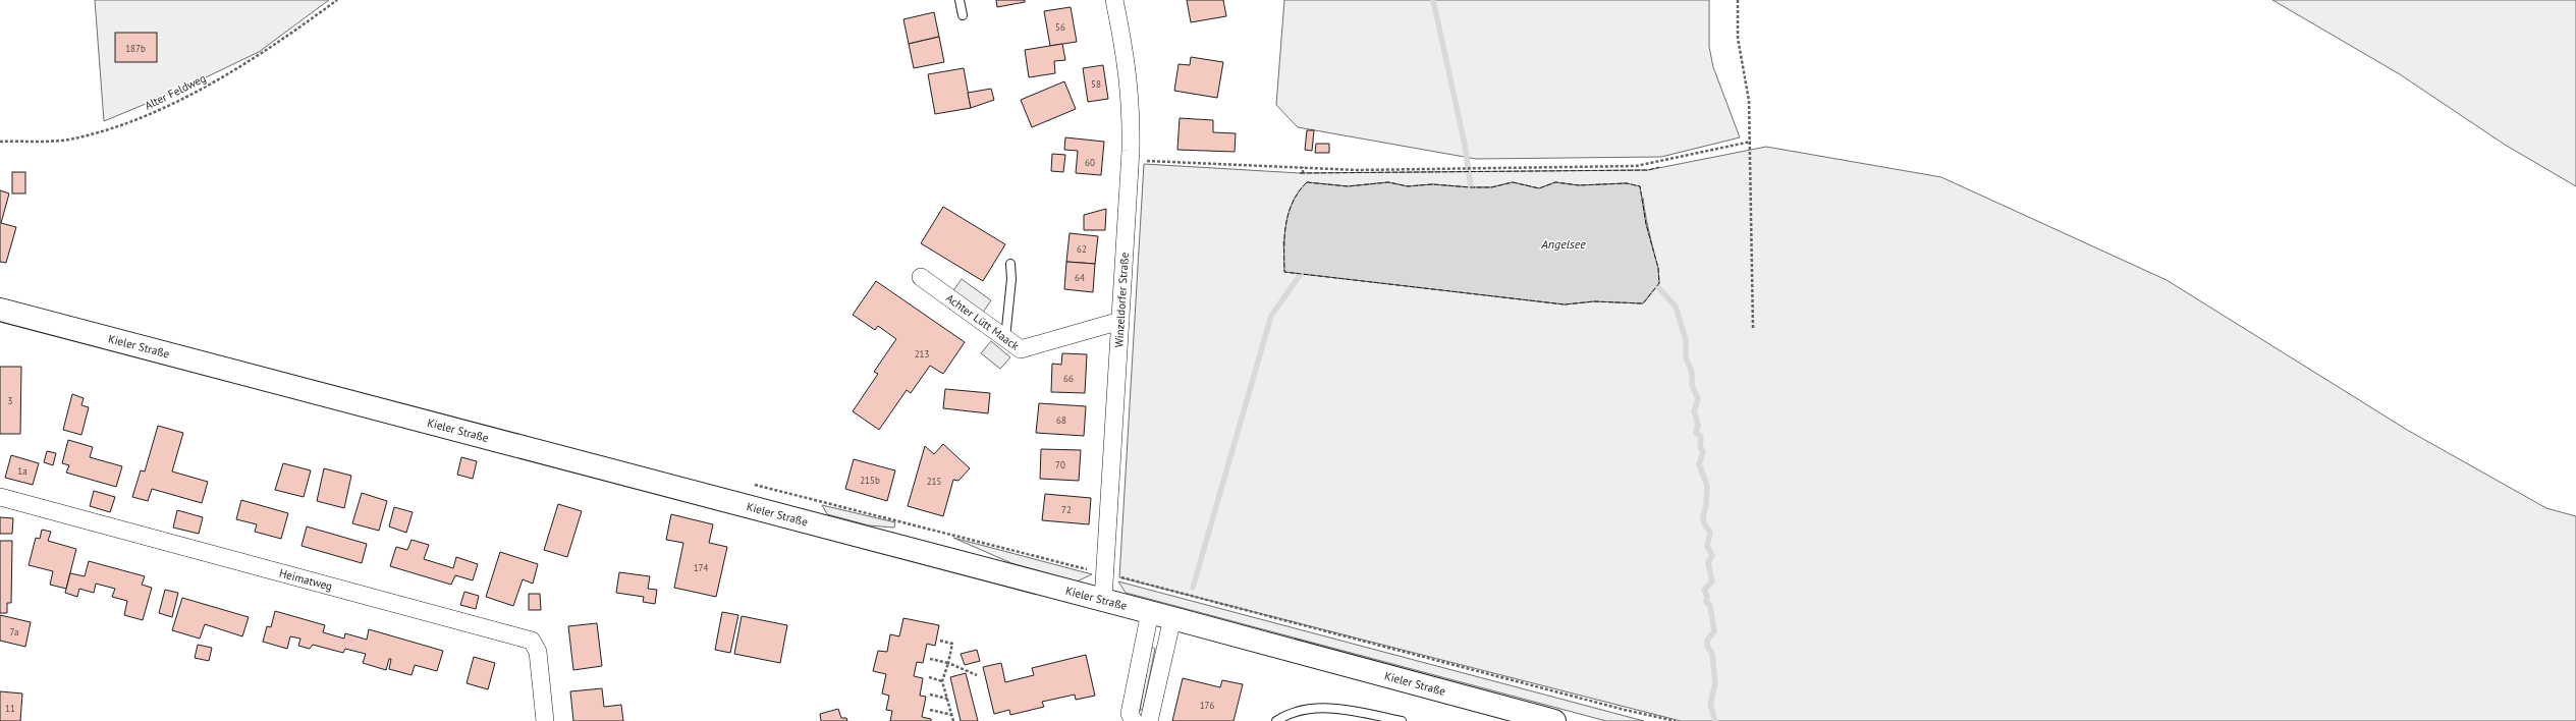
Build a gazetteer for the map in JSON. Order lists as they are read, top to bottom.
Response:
{
  "streets": {
    "main road": ["Kieler Straße"],
    "street": ["Winzeldorfer Straße", "Achter Lütt Maack", "Heimatweg"],
    "path": ["Alter Feldweg"]
  },
  "crossings": [
    ["Winzeldorfer Straße", "Achter Lütt Maack"],
    ["Winzeldorfer Straße", "Kieler Straße"]
  ],
  "water": ["Angelsee"],
  "house_numbers": [
    "56",
    "187b",
    "58",
    "60",
    "62",
    "64",
    "213",
    "66",
    "3",
    "68",
    "70",
    "1a",
    "215b",
    "215",
    "72",
    "174",
    "7a",
    "176",
    "11"
  ]
}
